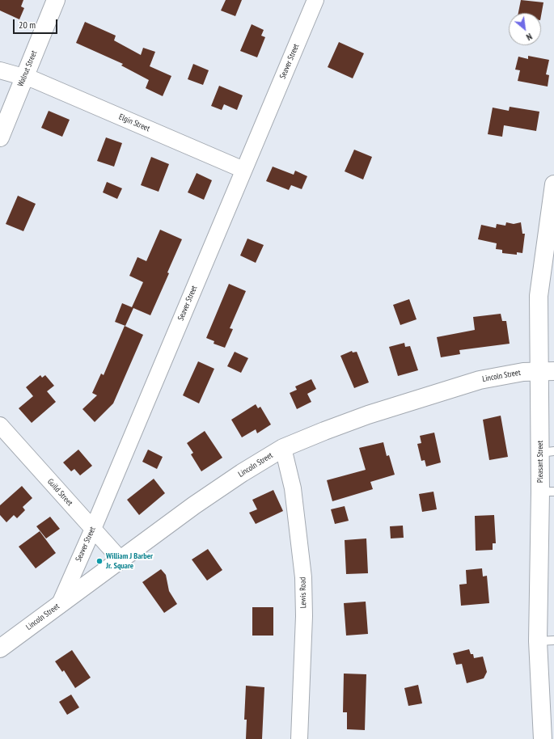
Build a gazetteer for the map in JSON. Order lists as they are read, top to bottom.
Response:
{
  "streets": {
    "street": [
      "Seaver Street",
      "Walnut Street",
      "Elgin Street",
      "Lincoln Street",
      "Pleasant Street",
      "Guild Street",
      "Lewis Road"
    ]
  },
  "crossings": [
    ["Seaver Street", "Elgin Street"],
    ["Seaver Street", "Lincoln Street"],
    ["Seaver Street", "Guild Street"],
    ["Walnut Street", "Elgin Street"],
    ["Lincoln Street", "Pleasant Street"],
    ["Lincoln Street", "Guild Street"],
    ["Lincoln Street", "Lewis Road"]
  ],
  "places": ["William J Barber Jr. Square"],
  "scale_bar": "20 m",
  "north": "bottom right"
}
